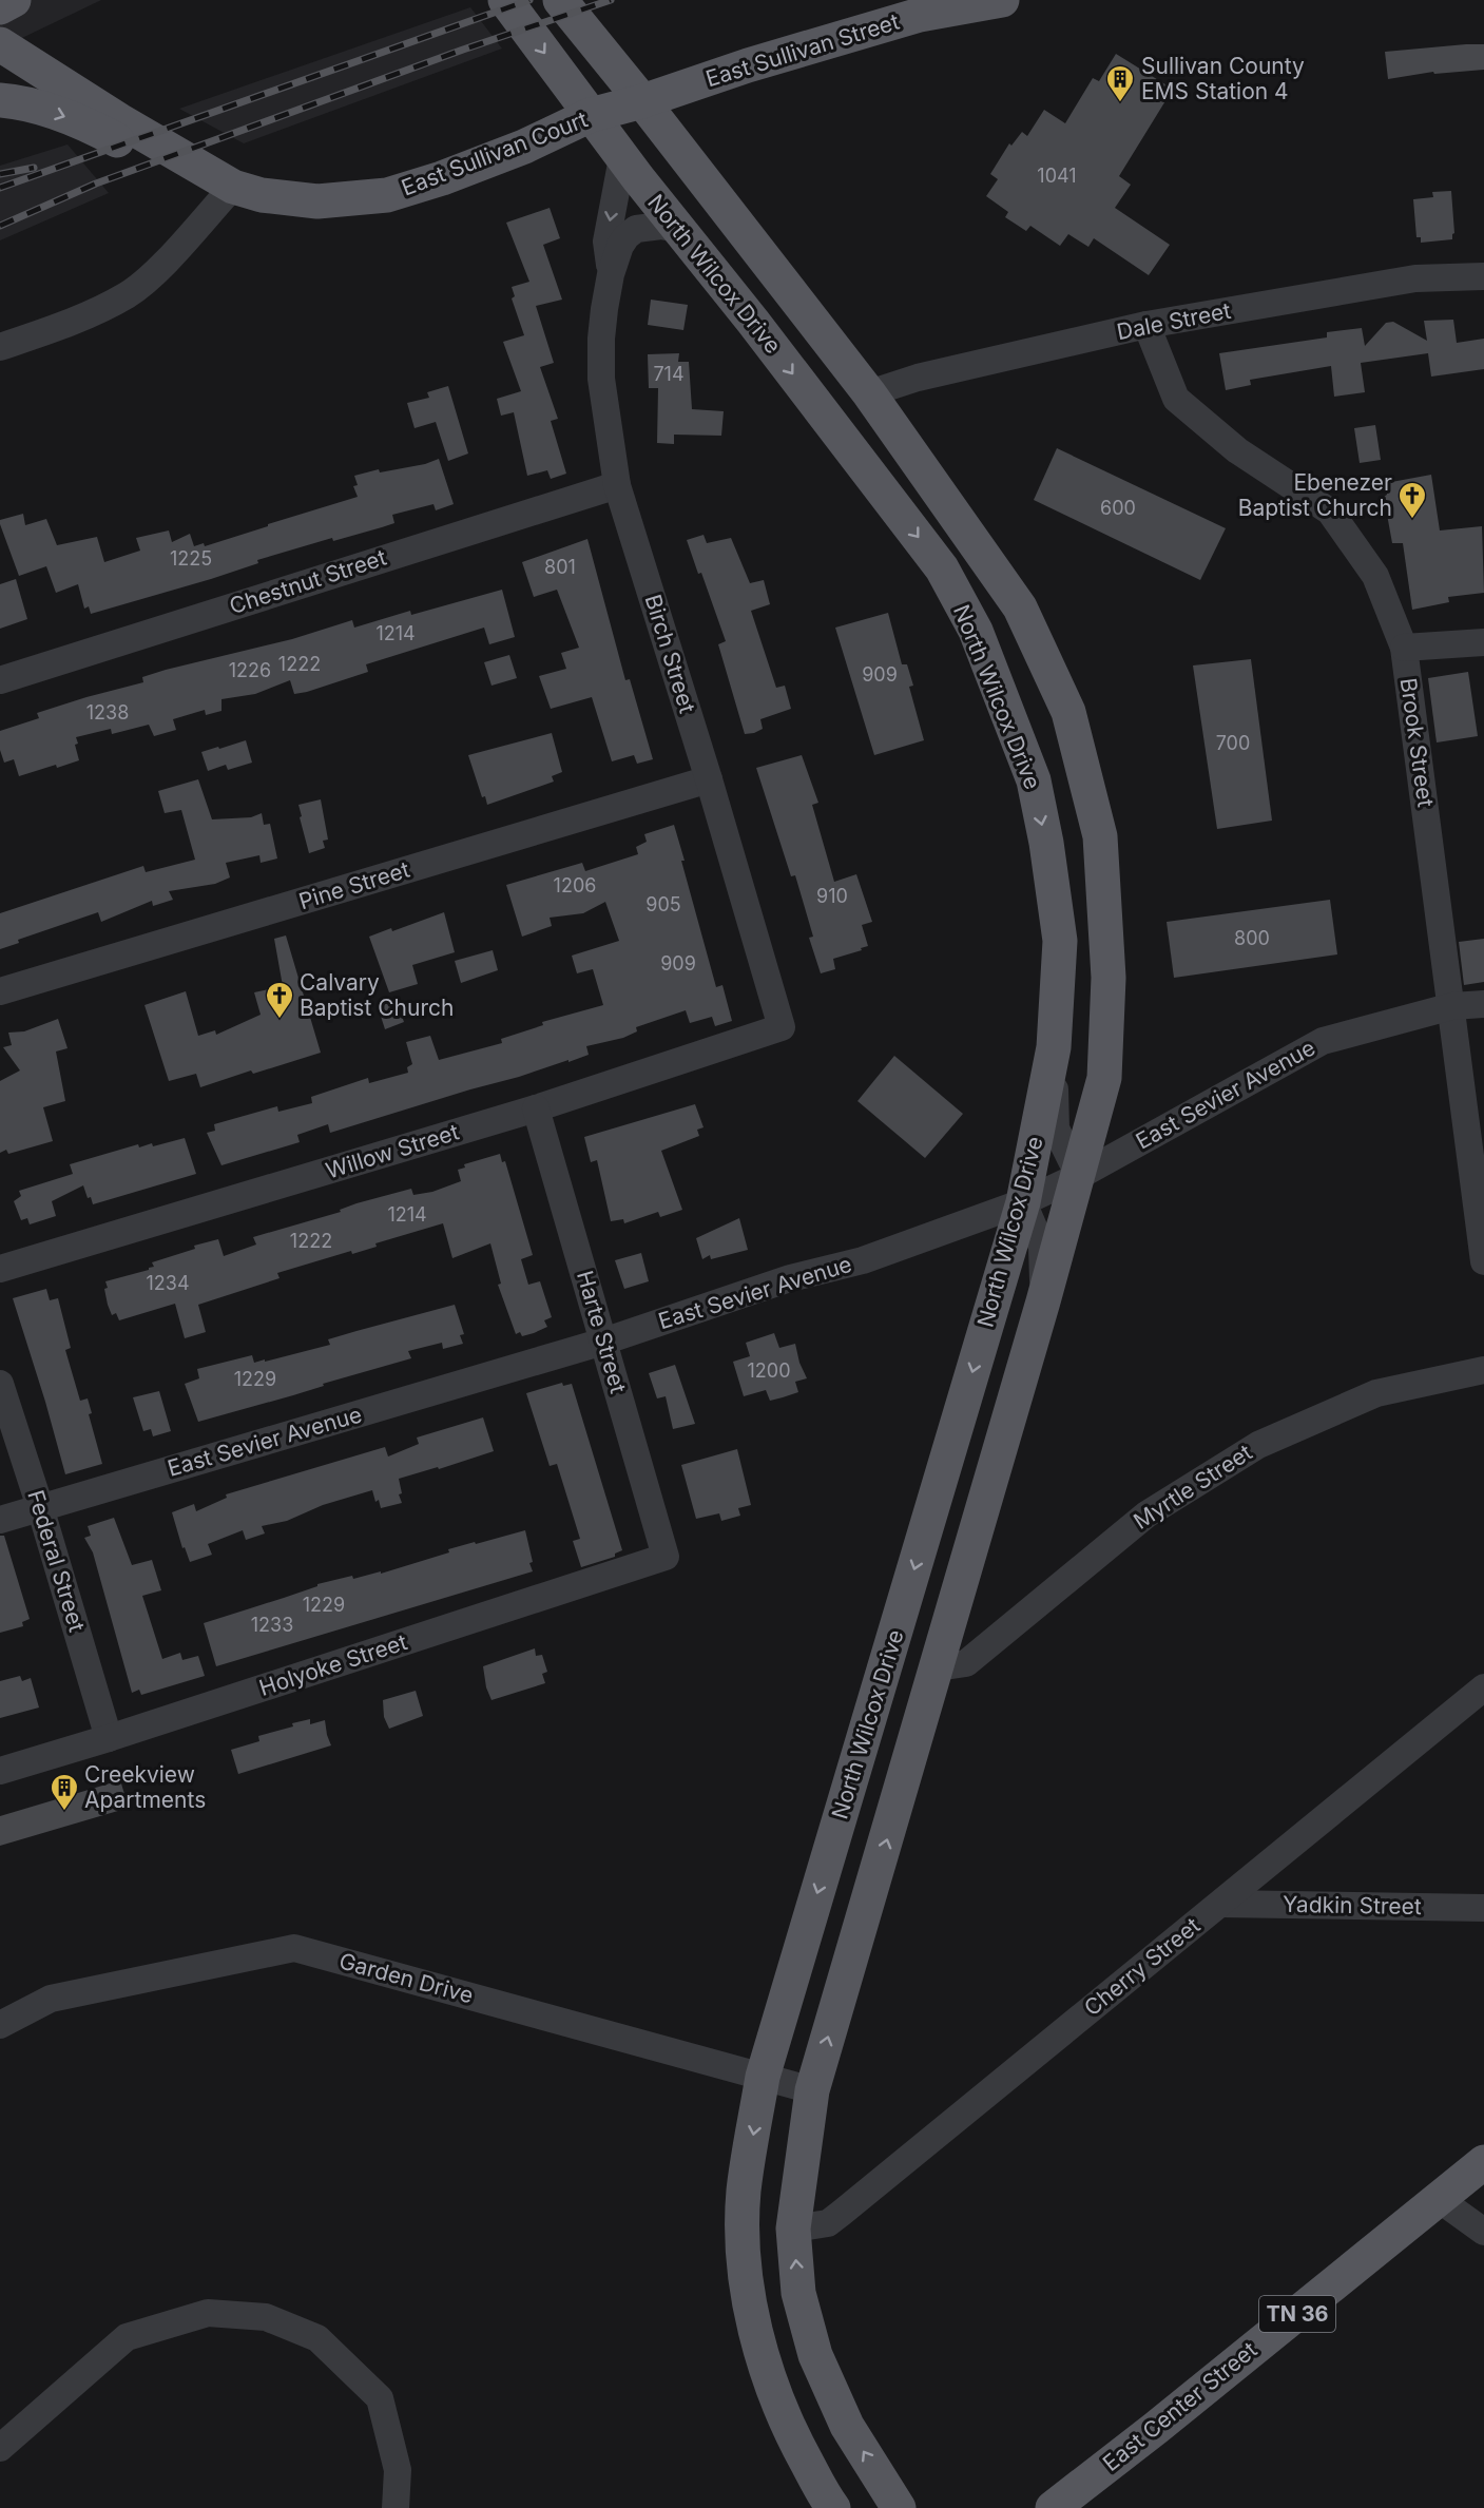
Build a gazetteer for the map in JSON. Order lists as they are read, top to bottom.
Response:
{
  "streets": {
    "main road": [
      "East Sullivan Street",
      "East Sullivan Court",
      "North Wilcox Drive",
      "TN 36",
      "East Center Street"
    ],
    "street": [
      "Dale Street",
      "Chestnut Street",
      "Birch Street",
      "Brook Street",
      "Pine Street",
      "East Sevier Avenue",
      "Willow Street",
      "Harte Street",
      "Myrtle Street",
      "Federal Street",
      "Holyoke Street",
      "Yadkin Street",
      "Cherry Street",
      "Garden Drive"
    ]
  },
  "crossings": [
    ["East Sullivan Street", "East Sullivan Court"],
    ["East Sullivan Court", "North Wilcox Drive"],
    ["North Wilcox Drive", "Birch Street"],
    ["North Wilcox Drive", "East Sevier Avenue"],
    ["North Wilcox Drive", "Garden Drive"],
    ["Dale Street", "Brook Street"],
    ["Chestnut Street", "Birch Street"],
    ["Birch Street", "Pine Street"],
    ["Birch Street", "Willow Street"],
    ["Brook Street", "East Sevier Avenue"],
    ["East Sevier Avenue", "Harte Street"],
    ["East Sevier Avenue", "Federal Street"],
    ["Willow Street", "Harte Street"],
    ["Harte Street", "Holyoke Street"],
    ["Federal Street", "Holyoke Street"],
    ["Yadkin Street", "Cherry Street"]
  ],
  "places": {
    "building": ["Sullivan County EMS Station 4", "Creekview Apartments"],
    "church": ["Ebenezer Baptist Church", "Calvary Baptist Church"]
  },
  "house_numbers": [
    "1041",
    "714",
    "600",
    "1225",
    "801",
    "1214",
    "1222",
    "1226",
    "909",
    "1238",
    "700",
    "1206",
    "910",
    "905",
    "800",
    "909",
    "1214",
    "1222",
    "1234",
    "1200",
    "1229",
    "1229",
    "1233"
  ]
}
